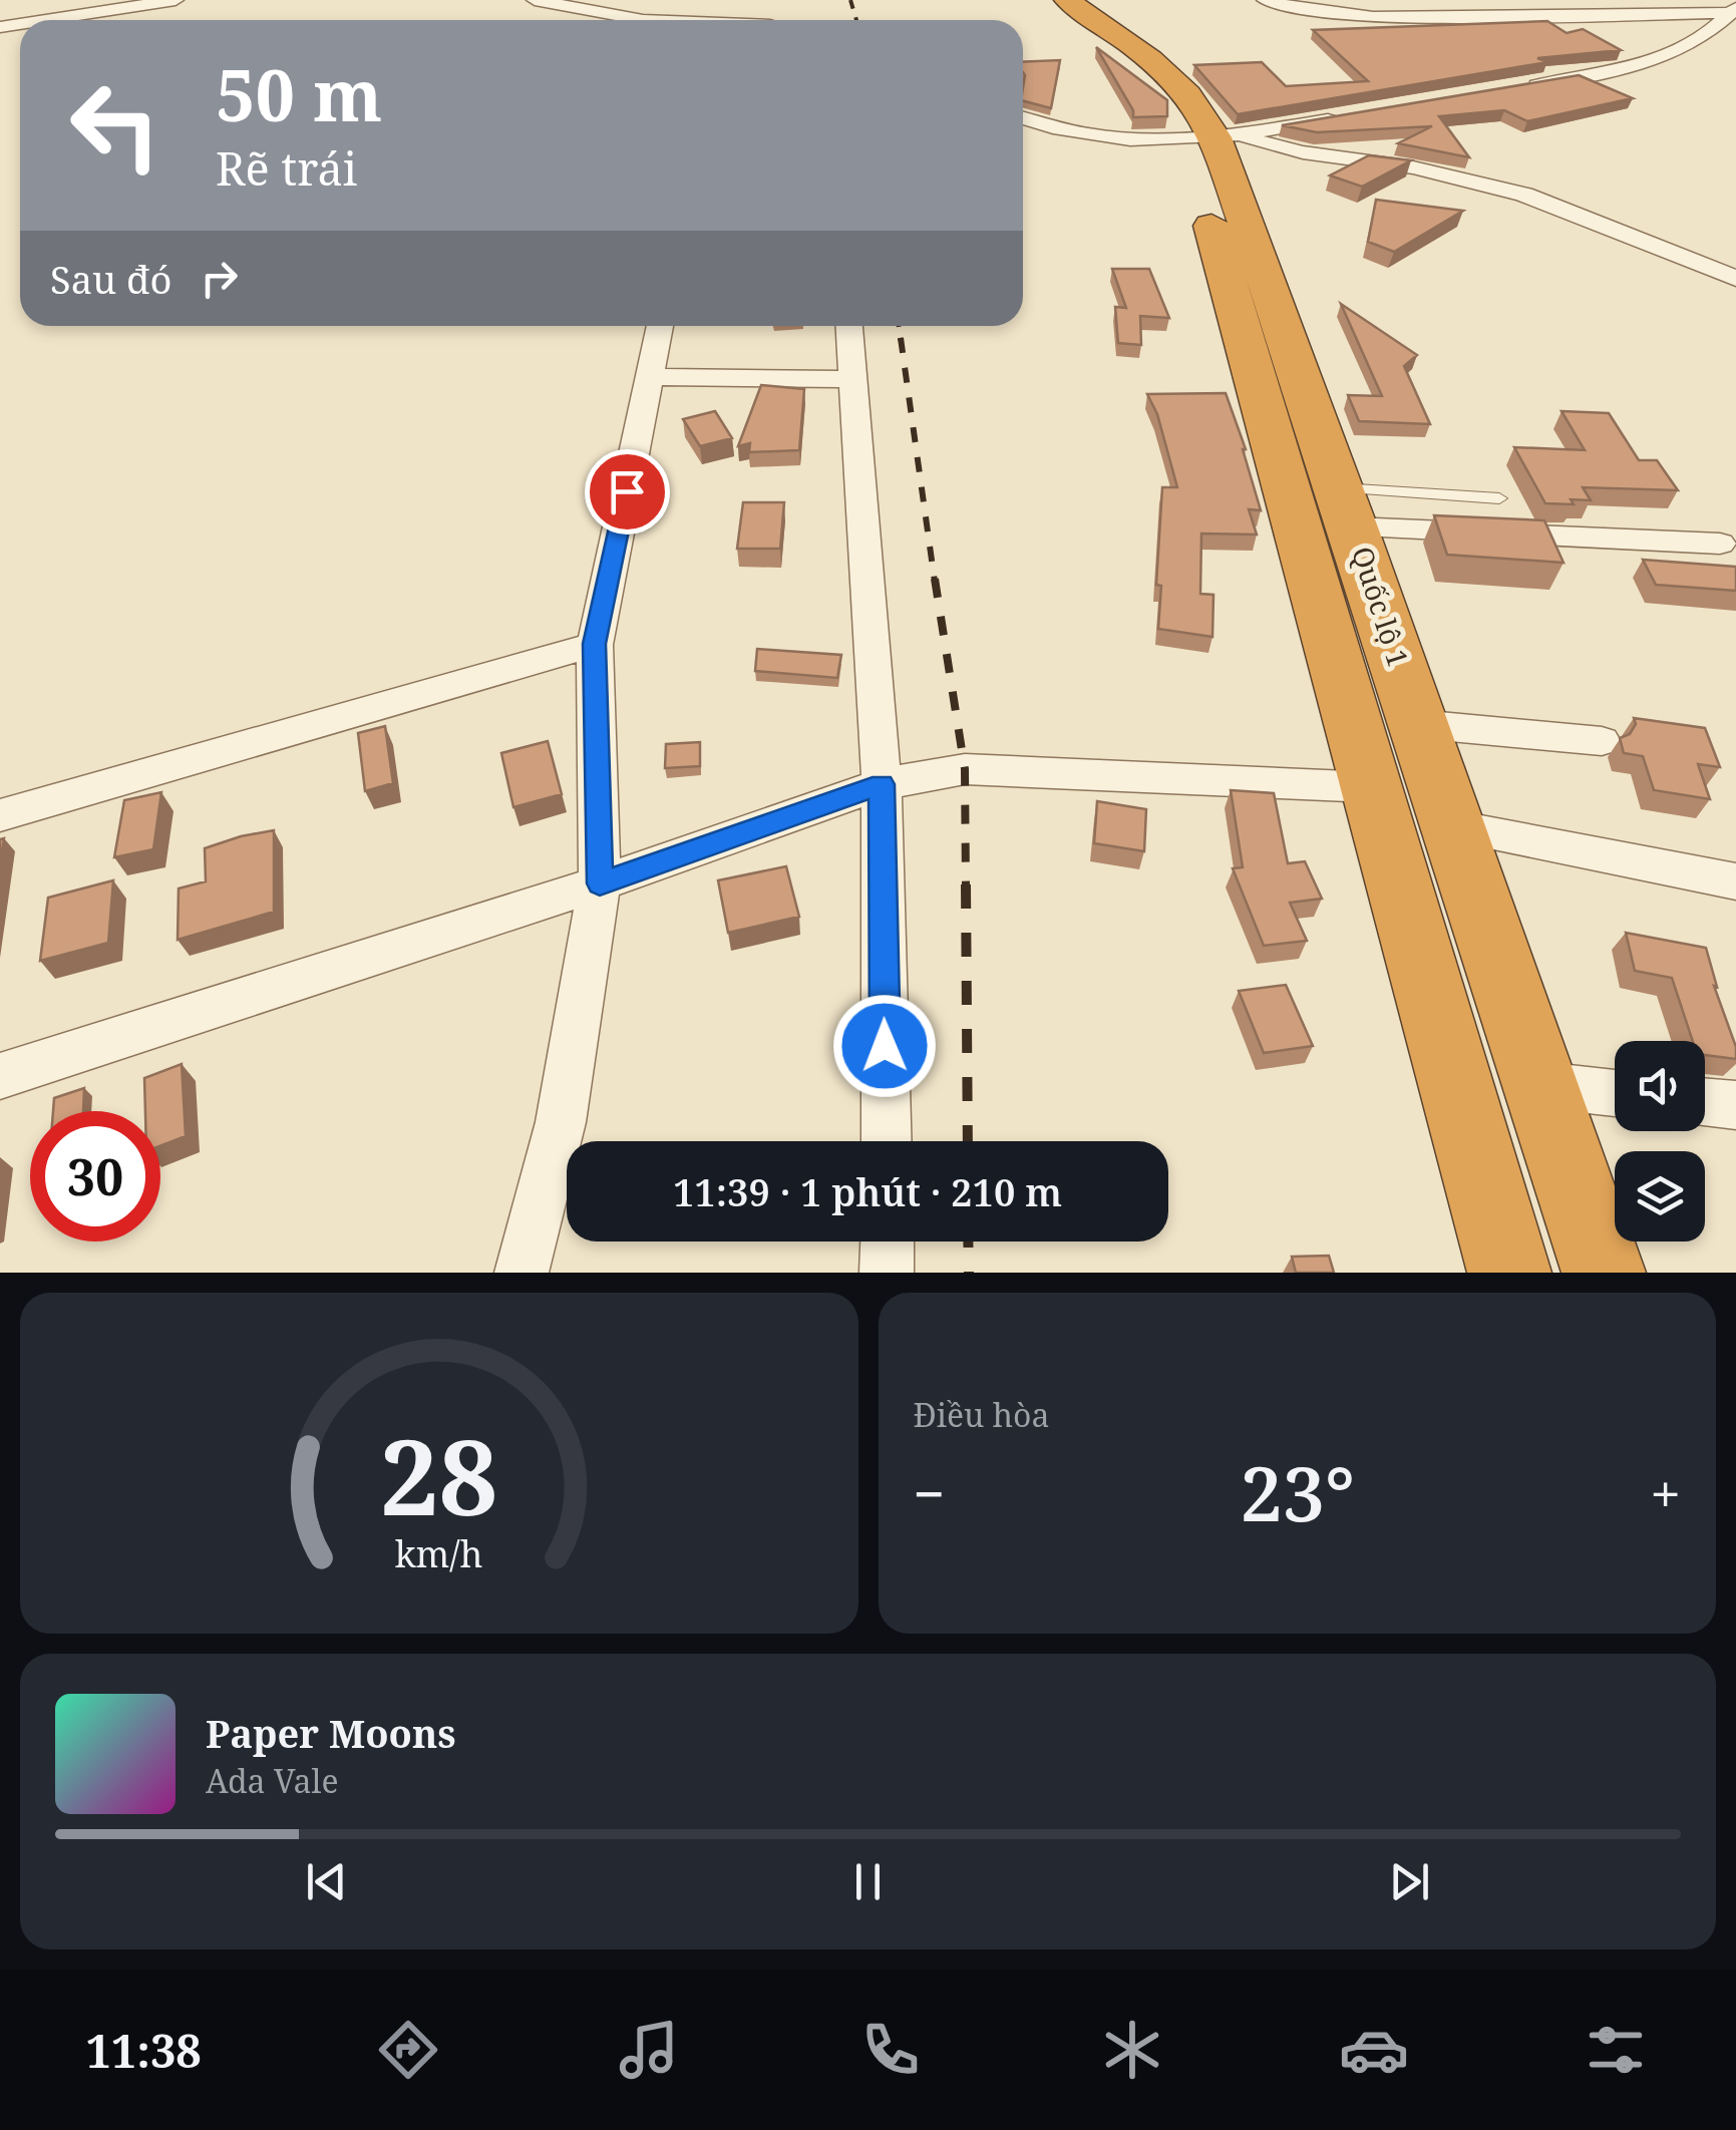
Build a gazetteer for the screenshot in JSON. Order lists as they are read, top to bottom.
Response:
{
  "streets": {
    "highway": ["Quốc lộ 1"]
  },
  "page": {
    "turn": ["50 m", "Rẽ trái"],
    "then": "Sau đó",
    "limit": "30",
    "trip": "11:39 · 1 phút · 210 m",
    "tile": "Điều hòa",
    "heat": ["−", "23°", "+"],
    "song": ["Paper Moons", "Ada Vale"],
    "tabs": "11:38",
    "gauge": ["28", "km/h"]
  }
}
